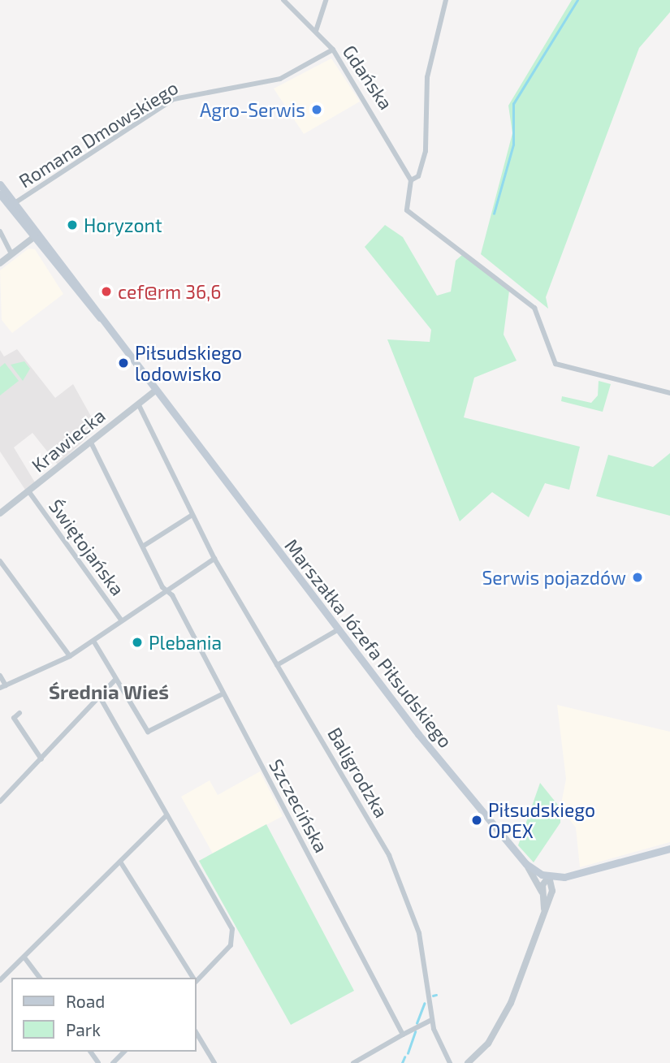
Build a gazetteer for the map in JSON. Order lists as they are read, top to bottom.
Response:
{
  "streets": {
    "main road": ["Marszałka Józefa Piłsudskiego"],
    "street": [
      "Gdańska",
      "Romana Dmowskiego",
      "Krawiecka",
      "Świętojańska",
      "Baligrodzka",
      "Szczecińska"
    ]
  },
  "crossings": [
    ["Gdańska", "Romana Dmowskiego"],
    ["Romana Dmowskiego", "Marszałka Józefa Piłsudskiego"],
    ["Krawiecka", "Świętojańska"],
    ["Krawiecka", "Marszałka Józefa Piłsudskiego"],
    ["Krawiecka", "Baligrodzka"],
    ["Krawiecka", "Szczecińska"]
  ],
  "districts": ["Średnia Wieś"],
  "places": [
    "Agro-Serwis",
    "Horyzont",
    "cef@rm 36,6",
    "Piłsudskiego lodowisko",
    "Serwis pojazdów",
    "Plebania",
    "Piłsudskiego OPEX"
  ],
  "legend": ["Road", "Park"]
}
